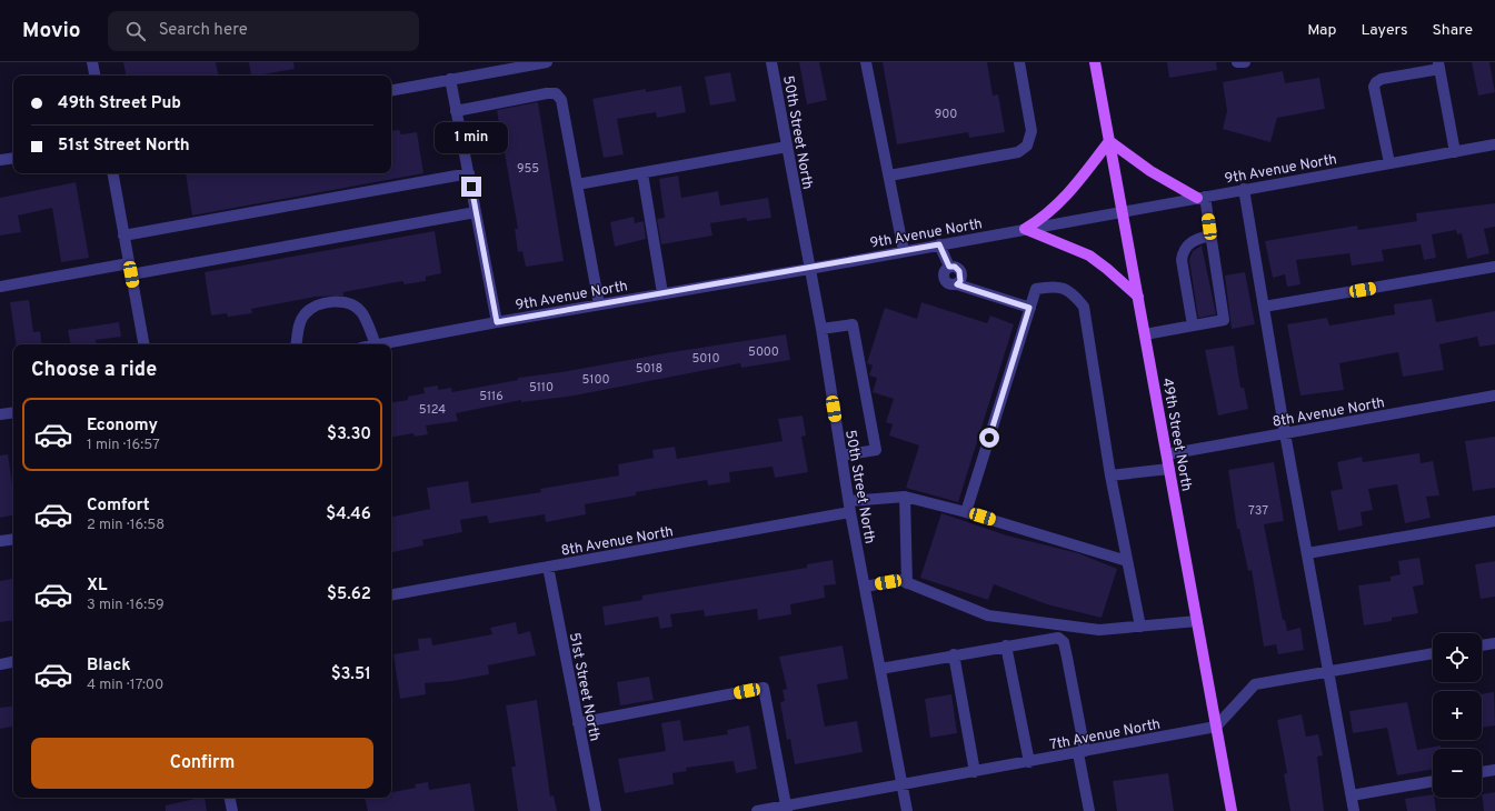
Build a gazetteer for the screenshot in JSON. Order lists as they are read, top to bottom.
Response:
{
  "streets": {
    "main road": ["49th Street North"],
    "street": [
      "50th Street North",
      "9th Avenue North",
      "8th Avenue North",
      "51st Street North",
      "7th Avenue North"
    ]
  },
  "crossings": [
    ["50th Street North", "9th Avenue North"],
    ["50th Street North", "8th Avenue North"],
    ["50th Street North", "7th Avenue North"],
    ["9th Avenue North", "49th Street North"],
    ["8th Avenue North", "49th Street North"],
    ["8th Avenue North", "51st Street North"],
    ["49th Street North", "7th Avenue North"]
  ],
  "house_numbers": [
    "900",
    "955",
    "5000",
    "5010",
    "5018",
    "5100",
    "5110",
    "5116",
    "5124",
    "737"
  ],
  "page": {
    "header": "Movio",
    "search": "Search here",
    "nav": ["Map", "Layers", "Share"],
    "banner": ["49th Street Pub", "51st Street North"],
    "bubble": "1 min",
    "heading": "Choose a ride",
    "list": [
      {
        "name": "Economy",
        "note": "1 min · 16:57",
        "value": "$3.30"
      },
      {
        "name": "Comfort",
        "note": "2 min · 16:58",
        "value": "$4.46"
      },
      {
        "name": "XL",
        "note": "3 min · 16:59",
        "value": "$5.62"
      },
      {
        "name": "Black",
        "note": "4 min · 17:00",
        "value": "$3.51"
      }
    ],
    "map_buttons": ["+", "−"],
    "buttons": "Confirm"
  }
}
